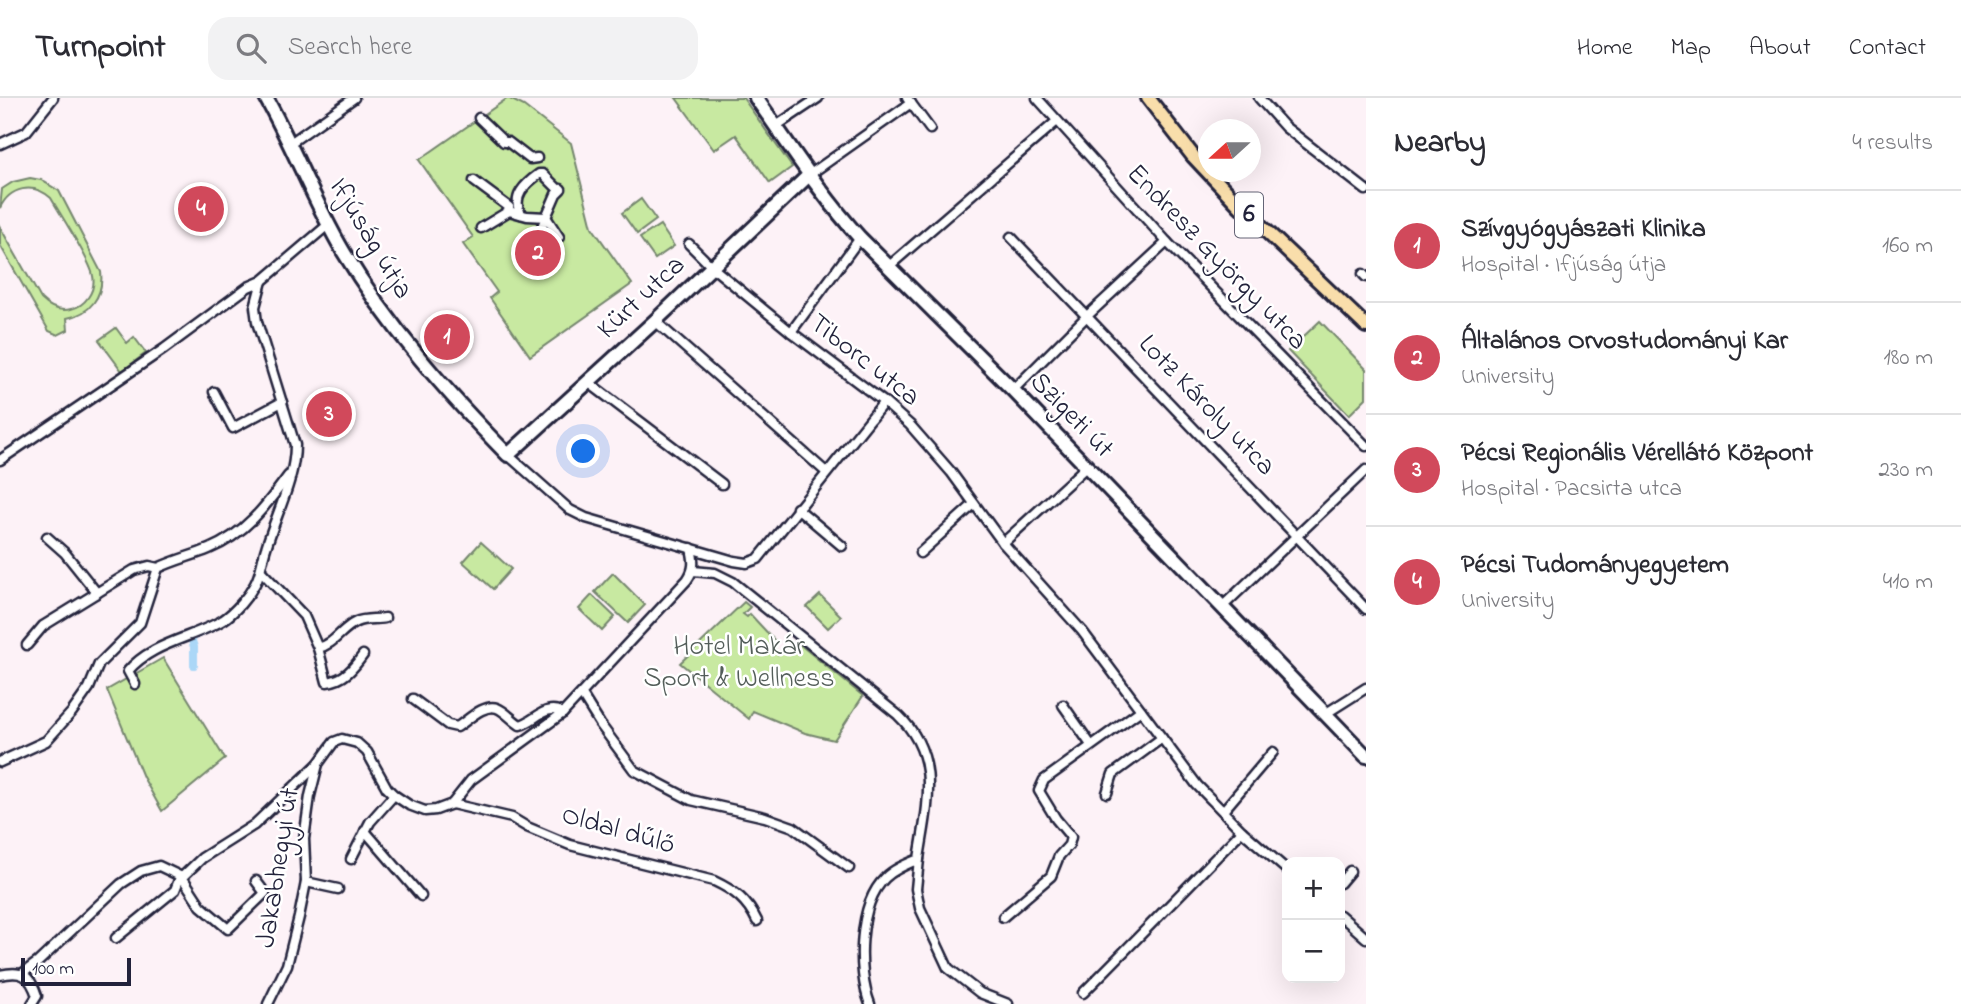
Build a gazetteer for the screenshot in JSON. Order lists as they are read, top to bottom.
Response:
{
  "streets": {
    "main road": ["6"],
    "street": [
      "Ifjúság útja",
      "Endresz György utca",
      "Kürt utca",
      "Tiborc utca",
      "Lotz Károly utca",
      "Szigeti út",
      "Oldal dűlő",
      "Jakabhegyi út"
    ]
  },
  "crossings": [
    ["Ifjúság útja", "Kürt utca"],
    ["Kürt utca", "Tiborc utca"],
    ["Kürt utca", "Szigeti út"]
  ],
  "parks": ["Hotel Makár Sport & Wellness"],
  "scale_bar": "100 m",
  "north": "left",
  "page": {
    "header": "Turnpoint",
    "search": "Search here",
    "nav": [
      "Home",
      "Map",
      "About",
      "Contact"
    ],
    "heading": ["Nearby", "4 results"],
    "pins": [
      "4",
      "2",
      "1",
      "3"
    ],
    "list": [
      {
        "mark": "1",
        "name": "Szívgyógyászati Klinika",
        "note": "Hospital · Ifjúság útja",
        "value": "160 m"
      },
      {
        "mark": "2",
        "name": "Általános Orvostudományi Kar",
        "note": "University",
        "value": "180 m"
      },
      {
        "mark": "3",
        "name": "Pécsi Regionális Vérellátó Központ",
        "note": "Hospital · Pacsirta utca",
        "value": "230 m"
      },
      {
        "mark": "4",
        "name": "Pécsi Tudományegyetem",
        "note": "University",
        "value": "410 m"
      }
    ],
    "map_buttons": ["+", "−"],
    "scale": "100 m"
  }
}
